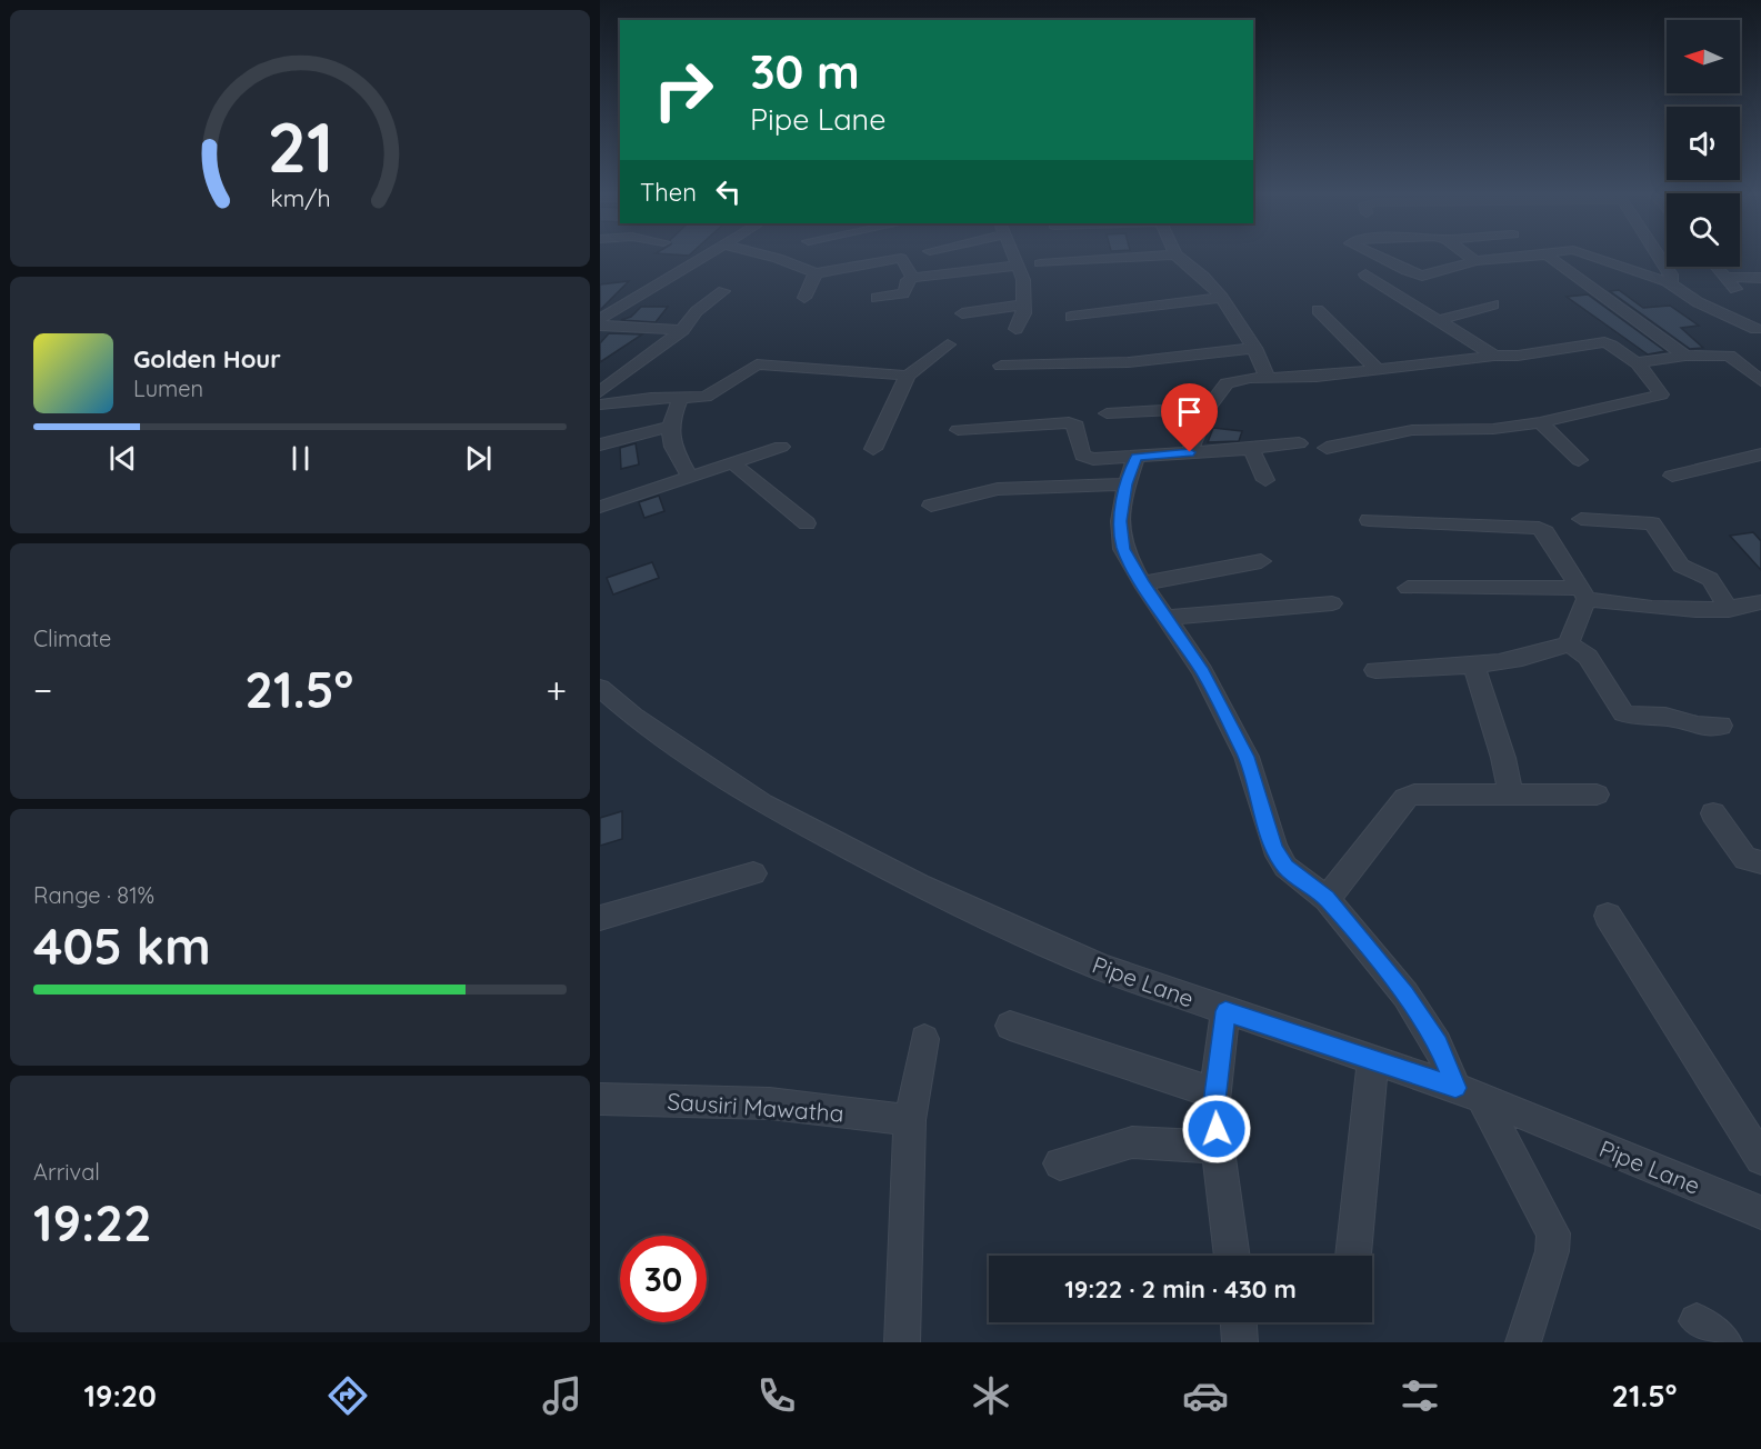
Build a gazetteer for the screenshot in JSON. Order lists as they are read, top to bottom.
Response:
{
  "streets": {
    "street": ["Pipe Lane", "Sausiri Mawatha"]
  },
  "north": "left",
  "page": {
    "turn": ["30 m", "Pipe Lane"],
    "then": "Then",
    "song": ["Golden Hour", "Lumen"],
    "tile": [
      "Climate",
      ["Range · 81%", "405 km"],
      ["Arrival", "19:22"]
    ],
    "heat": ["−", "21.5°", "+"],
    "limit": "30",
    "trip": "19:22 · 2 min · 430 m",
    "tabs": ["19:20", "21.5°"],
    "gauge": ["21", "km/h"]
  }
}
